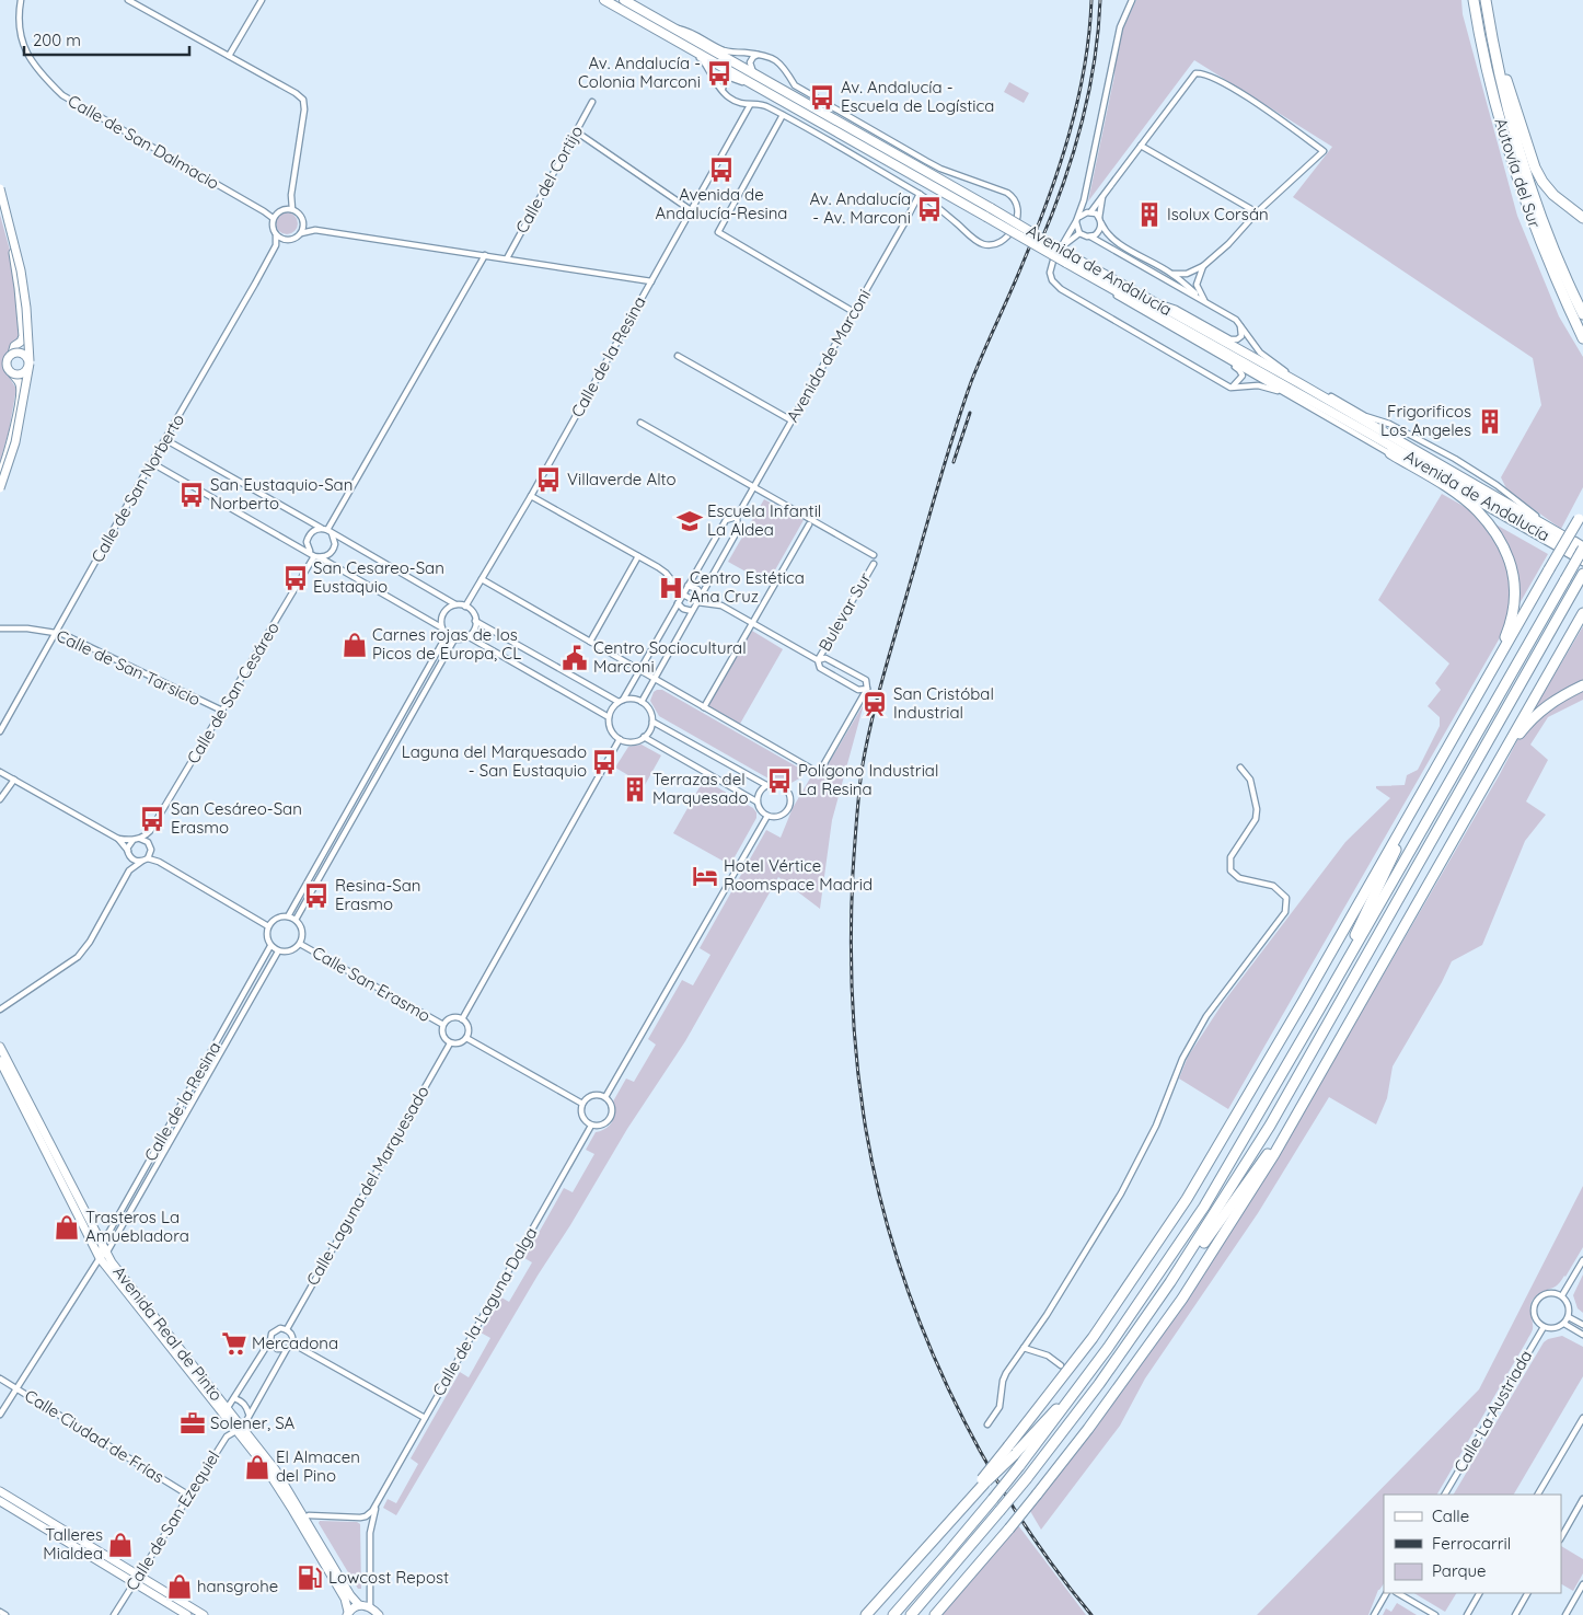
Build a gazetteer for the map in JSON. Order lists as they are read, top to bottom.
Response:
{
  "streets": {
    "highway": ["Autovía del Sur"],
    "main road": ["Avenida de Andalucía", "Avenida Real de Pinto"],
    "street": [
      "Calle de San Dalmacio",
      "Calle del Cortijo",
      "Avenida de Marconi",
      "Calle de la Resina",
      "Calle de San Norberto",
      "Bulevar Sur",
      "Calle de San Tarsicio",
      "Calle de San Cesáreo",
      "Calle San Erasmo",
      "Calle Laguna del Marquesado",
      "Calle de la Laguna Dalga",
      "Calle La Austriada",
      "Calle Ciudad de Frías",
      "Calle de San Ezequiel"
    ]
  },
  "crossings": [
    ["Calle de San Dalmacio", "Calle de San Norberto"],
    ["Avenida de Andalucía", "Avenida de Marconi"],
    ["Avenida de Andalucía", "Calle de la Resina"],
    ["Calle de la Resina", "Calle San Erasmo"],
    ["Calle de la Resina", "Avenida Real de Pinto"],
    ["Calle de la Resina", "Calle Ciudad de Frías"],
    ["Calle de San Norberto", "Calle de San Tarsicio"],
    ["Calle de San Tarsicio", "Calle de San Cesáreo"],
    ["Calle San Erasmo", "Calle Laguna del Marquesado"],
    ["Avenida Real de Pinto", "Calle de San Ezequiel"],
    ["Calle Ciudad de Frías", "Calle de San Ezequiel"]
  ],
  "places": {
    "bus stop": [
      "Av. Andalucía - Colonia Marconi",
      "Av. Andalucía - Escuela de Logística",
      "Avenida de Andalucía-Resina",
      "Av. Andalucía - Av. Marconi",
      "Villaverde Alto",
      "San Eustaquio-San Norberto",
      "San Cesareo-San Eustaquio",
      "Laguna del Marquesado - San Eustaquio",
      "Polígono Industrial La Resina",
      "San Cesáreo-San Erasmo",
      "Resina-San Erasmo"
    ],
    "building": ["Isolux Corsán", "Frigorificos Los Angeles", "Terrazas del Marquesado"],
    "school or university": ["Escuela Infantil La Aldea"],
    "hospital": ["Centro Estética Ana Cruz"],
    "shop": [
      "Carnes rojas de los Picos de Europa, CL",
      "Trasteros La Amuebladora",
      "El Almacen del Pino",
      "Talleres Mialdea",
      "hansgrohe"
    ],
    "public building": ["Centro Sociocultural Marconi"],
    "station": ["San Cristóbal Industrial"],
    "hotel": ["Hotel Vértice Roomspace Madrid"],
    "supermarket": ["Mercadona"],
    "office": ["Solener, SA"],
    "fuel station": ["Lowcost Repost"]
  },
  "legend": ["Calle", "Ferrocarril", "Parque"],
  "scale_bar": "200 m"
}
